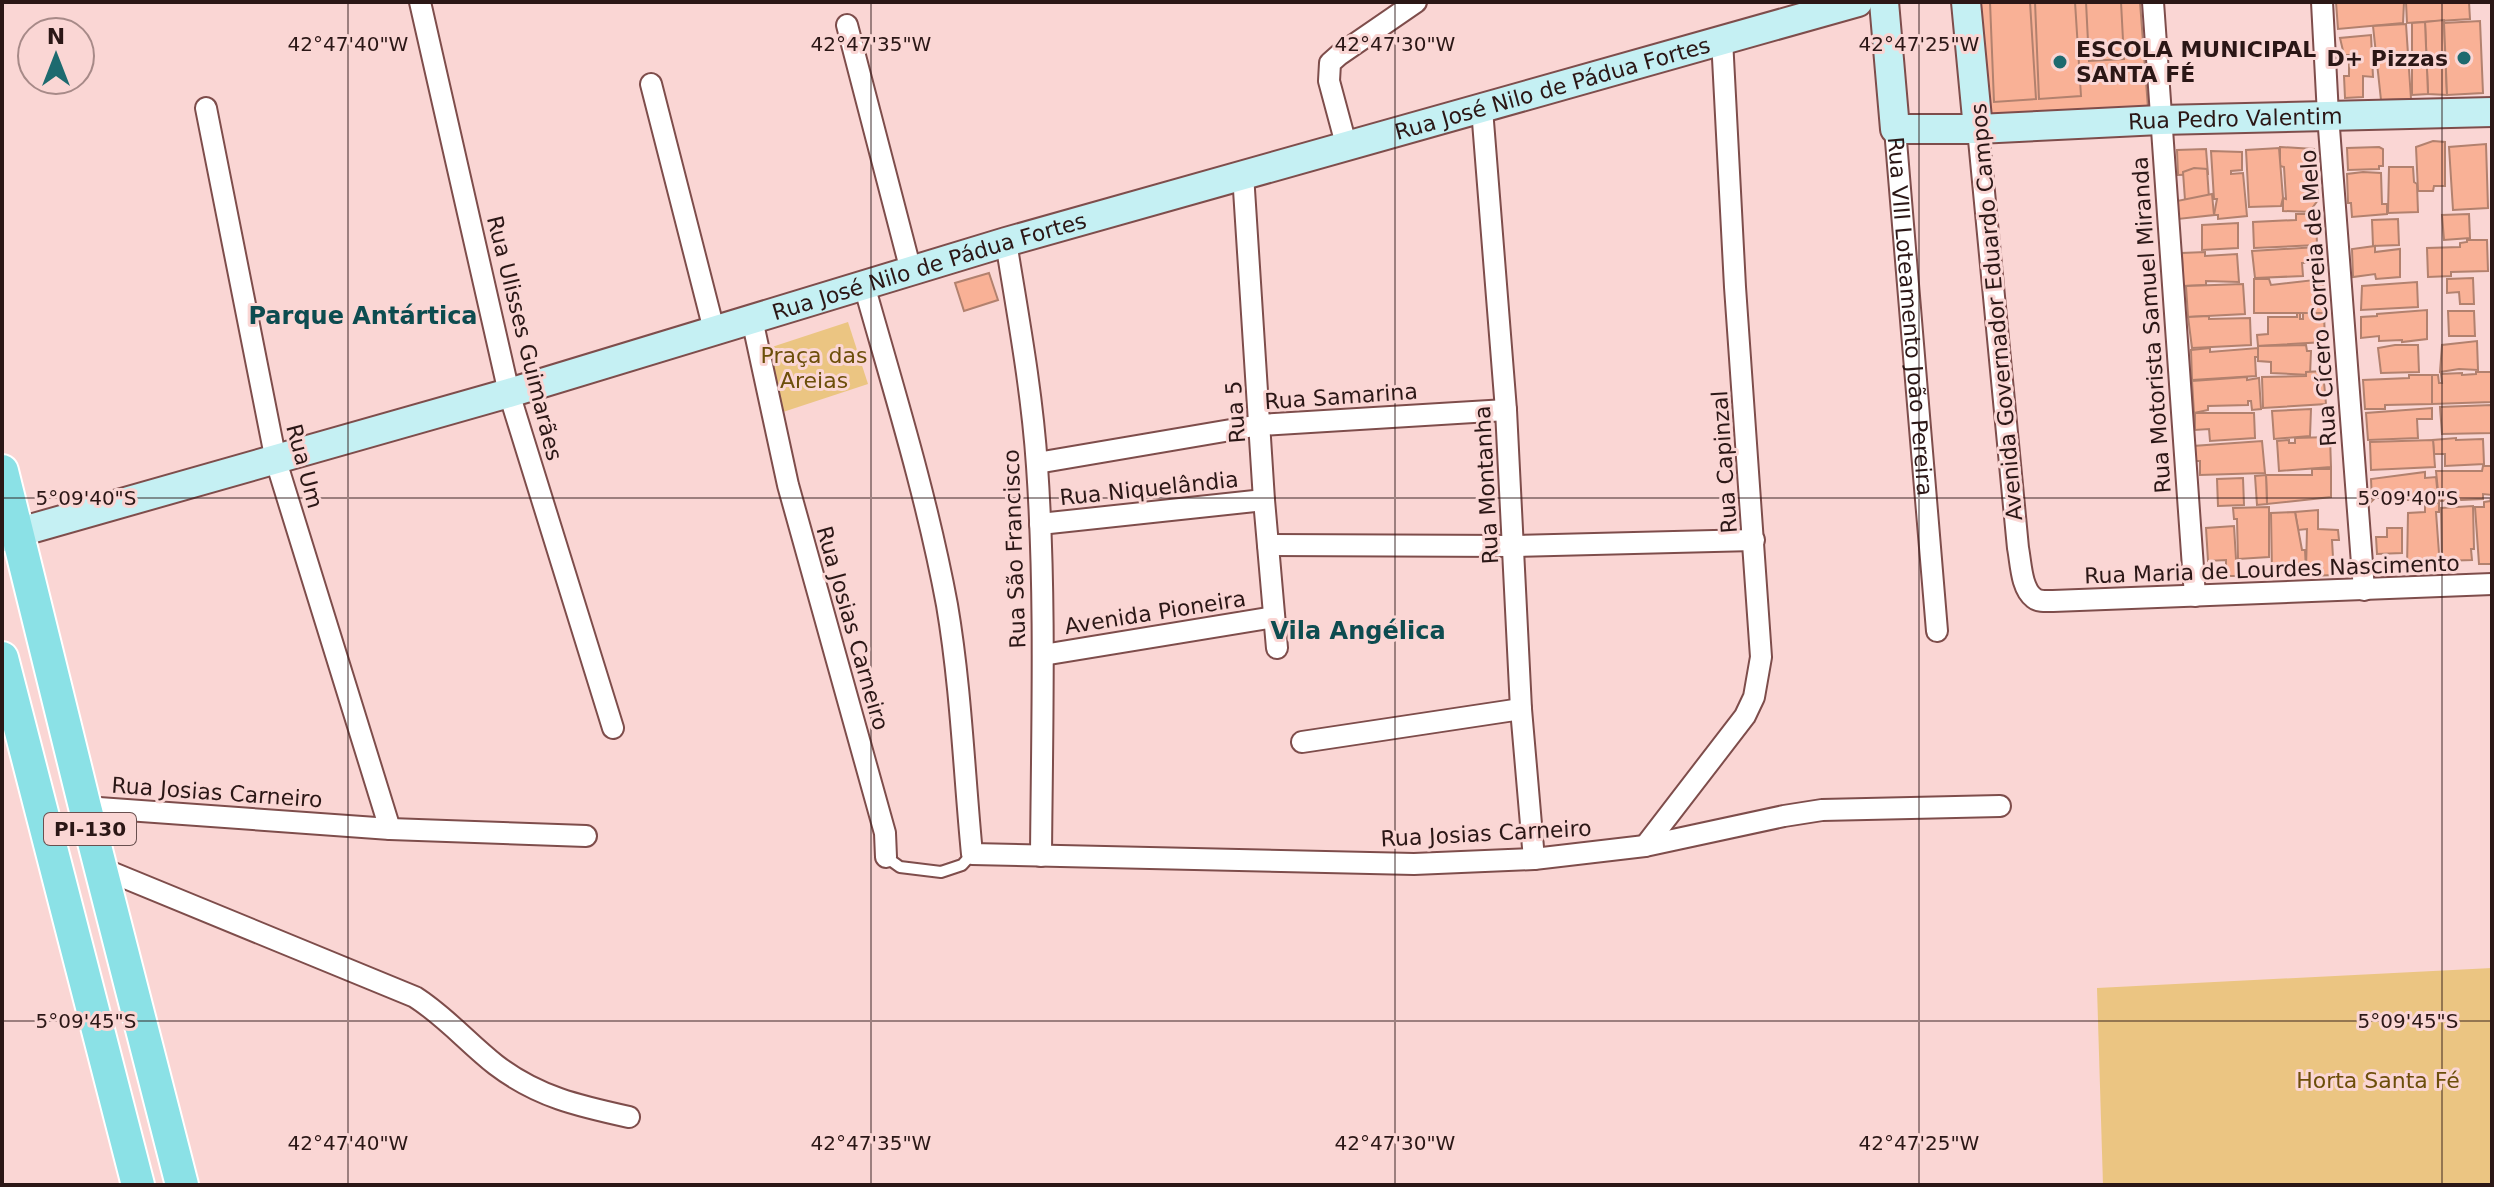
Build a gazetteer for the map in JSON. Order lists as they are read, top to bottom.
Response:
{
  "streets": {
    "main road": ["PI-130"],
    "street": [
      "Rua José Nilo de Pádua Fortes",
      "Rua Pedro Valentim",
      "Rua Cícero Correia de Melo",
      "Avenida Governador Eduardo Campos",
      "Rua VIII Loteamento João Pereira",
      "Rua Motorista Samuel Miranda",
      "Rua Ulisses Guimarães",
      "Rua Samarina",
      "Rua 5",
      "Rua Capinzal",
      "Rua Um",
      "Rua Montanha",
      "Rua Niquelândia",
      "Rua São Francisco",
      "Rua Maria de Lourdes Nascimento",
      "Avenida Pioneira",
      "Rua Josias Carneiro"
    ]
  },
  "crossings": [
    ["Rua José Nilo de Pádua Fortes", "Rua Ulisses Guimarães"],
    ["Rua José Nilo de Pádua Fortes", "Rua 5"],
    ["Rua José Nilo de Pádua Fortes", "Rua Capinzal"],
    ["Rua José Nilo de Pádua Fortes", "Rua Um"],
    ["Rua José Nilo de Pádua Fortes", "Rua Montanha"],
    ["Rua José Nilo de Pádua Fortes", "Rua São Francisco"],
    ["Rua José Nilo de Pádua Fortes", "Rua Josias Carneiro"],
    ["Rua José Nilo de Pádua Fortes", "PI-130"],
    ["Rua Pedro Valentim", "Rua Cícero Correia de Melo"],
    ["Rua Pedro Valentim", "Avenida Governador Eduardo Campos"],
    ["Rua Pedro Valentim", "Rua VIII Loteamento João Pereira"],
    ["Rua Pedro Valentim", "Rua Motorista Samuel Miranda"],
    ["Rua Cícero Correia de Melo", "Rua Maria de Lourdes Nascimento"],
    ["Avenida Governador Eduardo Campos", "Rua Maria de Lourdes Nascimento"],
    ["Rua Motorista Samuel Miranda", "Rua Maria de Lourdes Nascimento"],
    ["Rua Samarina", "Rua 5"],
    ["Rua Samarina", "Rua Montanha"],
    ["Rua Samarina", "Rua São Francisco"],
    ["Rua 5", "Rua Niquelândia"],
    ["Rua 5", "Avenida Pioneira"],
    ["Rua Capinzal", "Rua Josias Carneiro"],
    ["Rua Um", "Rua Josias Carneiro"],
    ["Rua Montanha", "Rua Josias Carneiro"],
    ["Rua Niquelândia", "Rua São Francisco"],
    ["Rua São Francisco", "Avenida Pioneira"],
    ["Rua São Francisco", "Rua Josias Carneiro"],
    ["Rua Josias Carneiro", "PI-130"]
  ],
  "districts": ["Parque Antártica", "Vila Angélica"],
  "parks": ["Praça das Areias", "Horta Santa Fé"],
  "places": ["D+ Pizzas", "ESCOLA MUNICIPAL SANTA FÉ"],
  "north": "top",
  "coordinates": [
    "42°47'40\"W",
    "42°47'35\"W",
    "42°47'30\"W",
    "42°47'25\"W",
    "5°09'40\"S",
    "5°09'45\"S"
  ]
}
